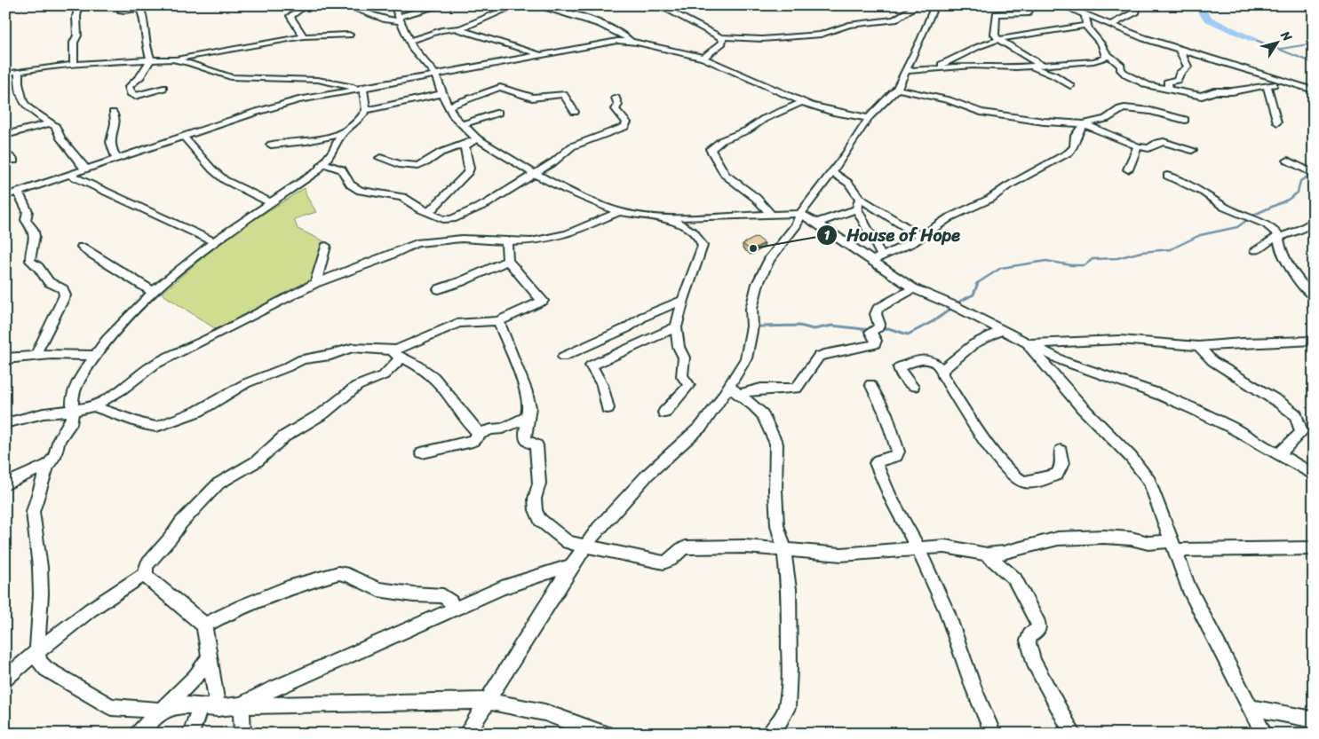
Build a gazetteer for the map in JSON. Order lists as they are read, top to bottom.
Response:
{
  "places": ["House of Hope"],
  "north": "top right"
}
